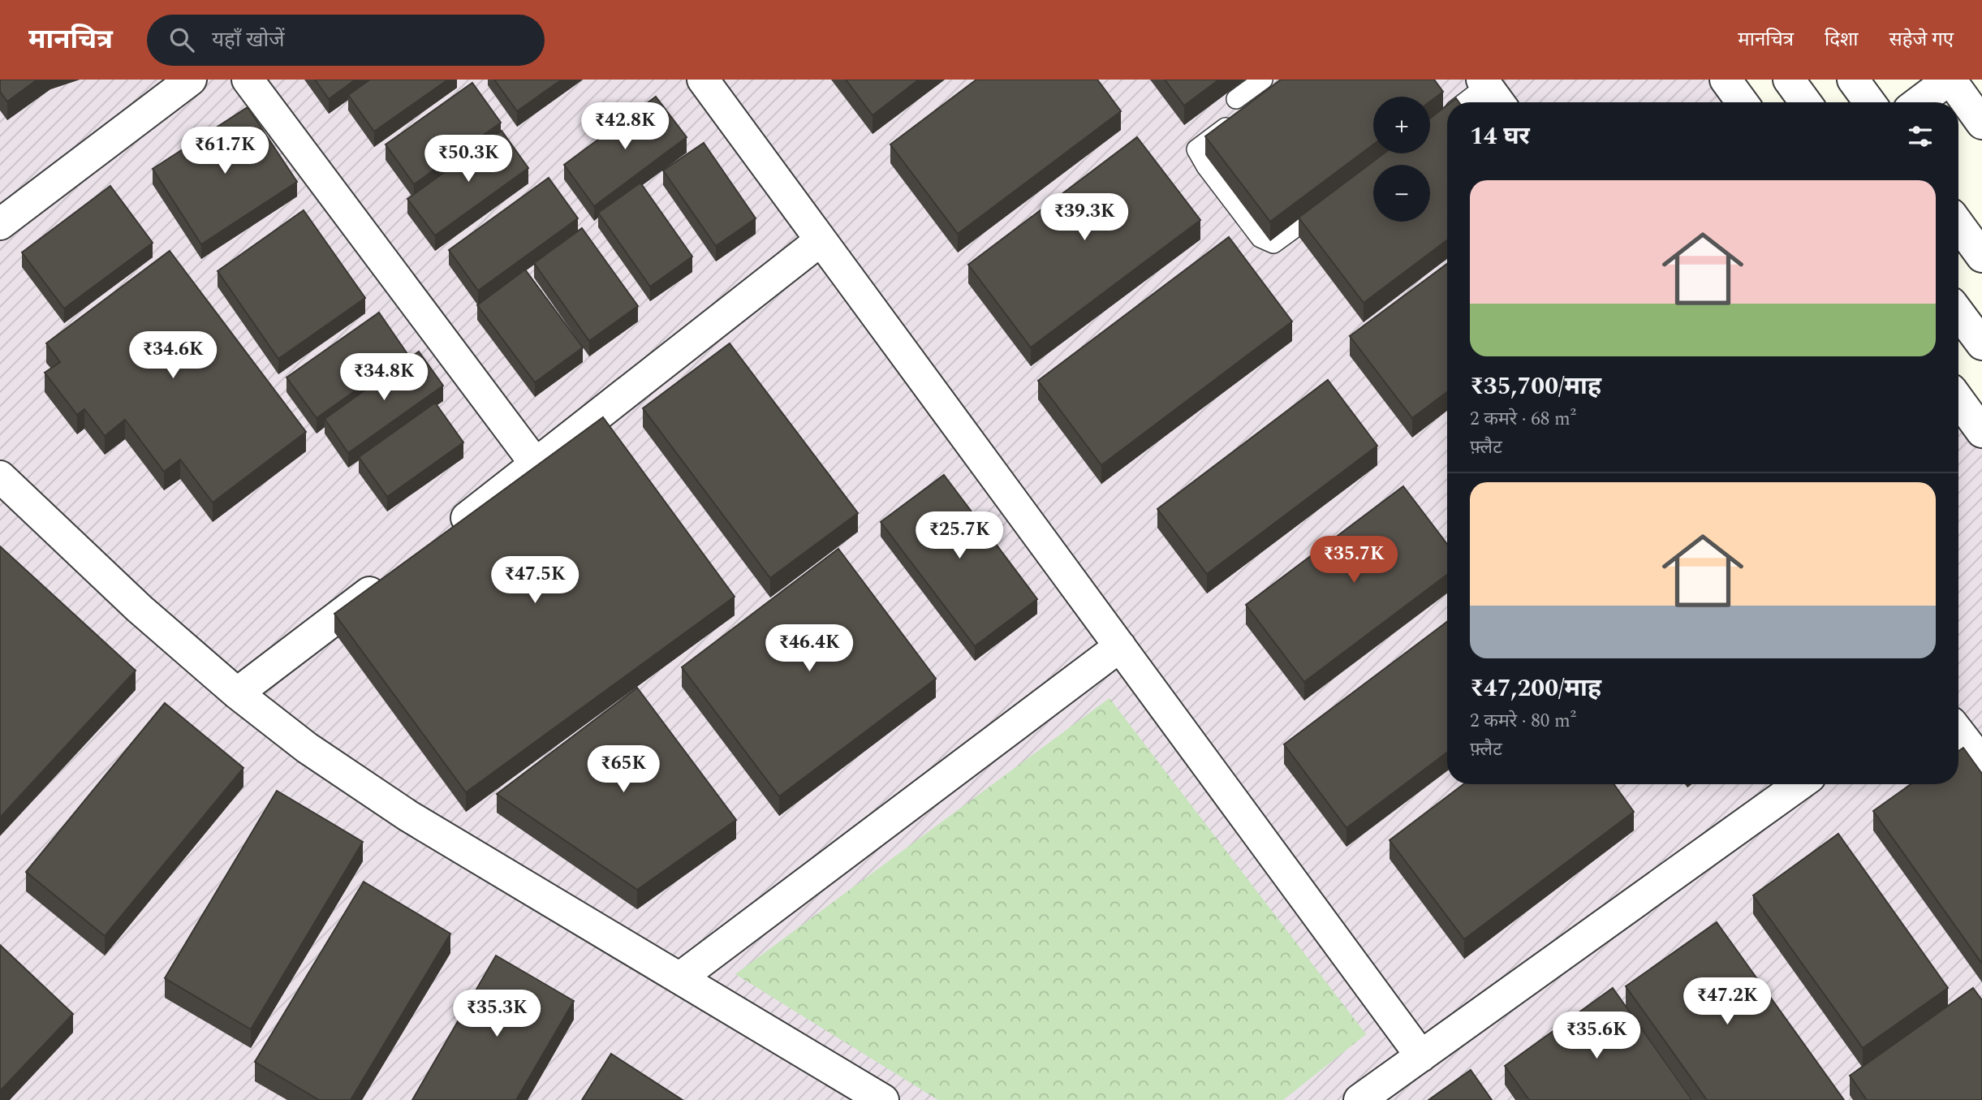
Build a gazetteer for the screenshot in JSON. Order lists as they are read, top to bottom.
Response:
{
  "page": {
    "header": "मानचित्र",
    "search": "यहाँ खोजें",
    "nav": ["मानचित्र", "दिशा", "सहेजे गए"],
    "map_buttons": ["+", "−"],
    "price": [
      "₹42.8K",
      "₹61.7K",
      "₹50.3K",
      "₹39.3K",
      "₹34.6K",
      "₹34.8K",
      "₹25.7K",
      "₹35.7K",
      "₹47.5K",
      "₹46.4K",
      "₹65K",
      "₹47.2K",
      "₹35.3K",
      "₹35.6K"
    ],
    "heading": "14 घर",
    "list": [
      {
        "name": "₹35,700/माह",
        "note": "2 कमरे · 68 m² · फ़्लैट"
      },
      {
        "name": "₹47,200/माह",
        "note": "2 कमरे · 80 m² · फ़्लैट"
      }
    ]
  }
}
